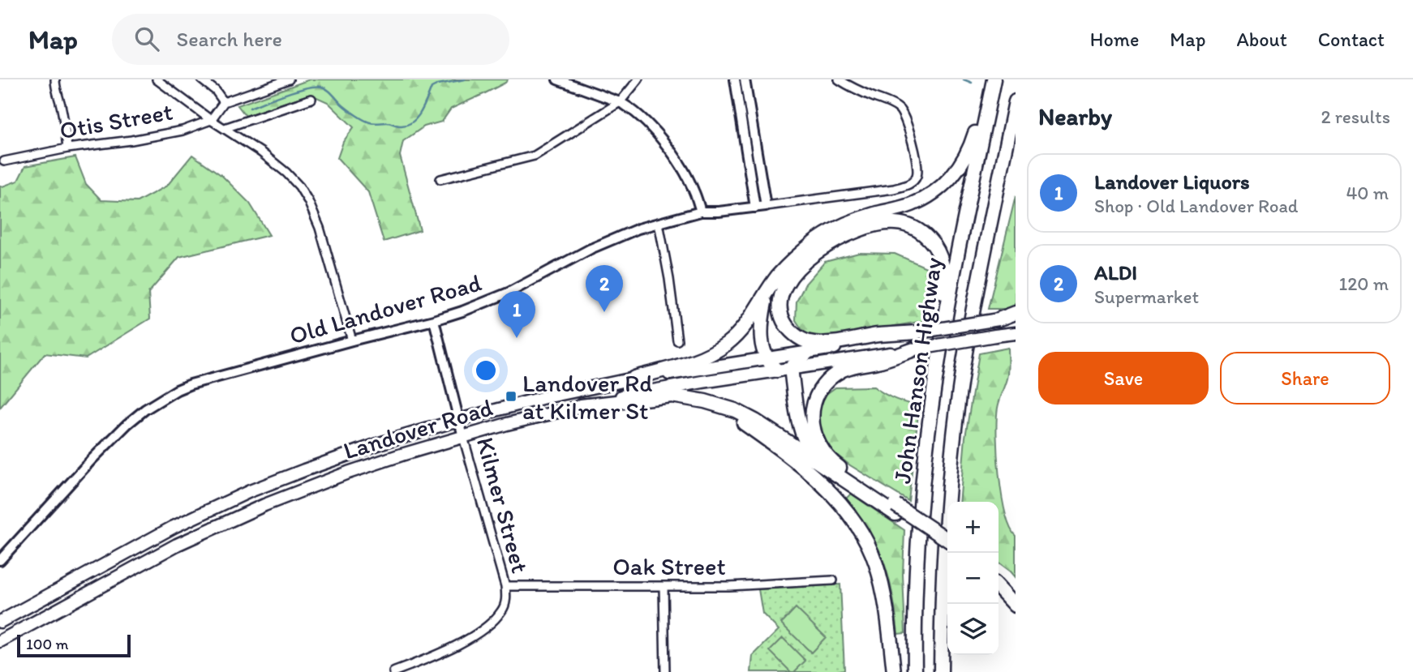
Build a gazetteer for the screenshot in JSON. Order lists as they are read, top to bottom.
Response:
{
  "streets": {
    "highway": ["John Hanson Highway"],
    "main road": ["Landover Road"],
    "street": [
      "Otis Street",
      "Old Landover Road",
      "Kilmer Street",
      "Oak Street"
    ]
  },
  "crossings": [
    ["Old Landover Road", "Kilmer Street"],
    ["Landover Road", "Kilmer Street"],
    ["Kilmer Street", "Oak Street"]
  ],
  "places": {
    "transit": ["Landover Rd at Kilmer St"]
  },
  "scale_bar": "100 m",
  "page": {
    "header": "Map",
    "search": "Search here",
    "nav": [
      "Home",
      "Map",
      "About",
      "Contact"
    ],
    "heading": ["Nearby", "2 results"],
    "list": [
      {
        "mark": "1",
        "name": "Landover Liquors",
        "note": "Shop · Old Landover Road",
        "value": "40 m"
      },
      {
        "mark": "2",
        "name": "ALDI",
        "note": "Supermarket",
        "value": "120 m"
      }
    ],
    "pins": ["2", "1"],
    "buttons": ["Save", "Share"],
    "map_buttons": ["+", "−"],
    "scale": "100 m"
  }
}
